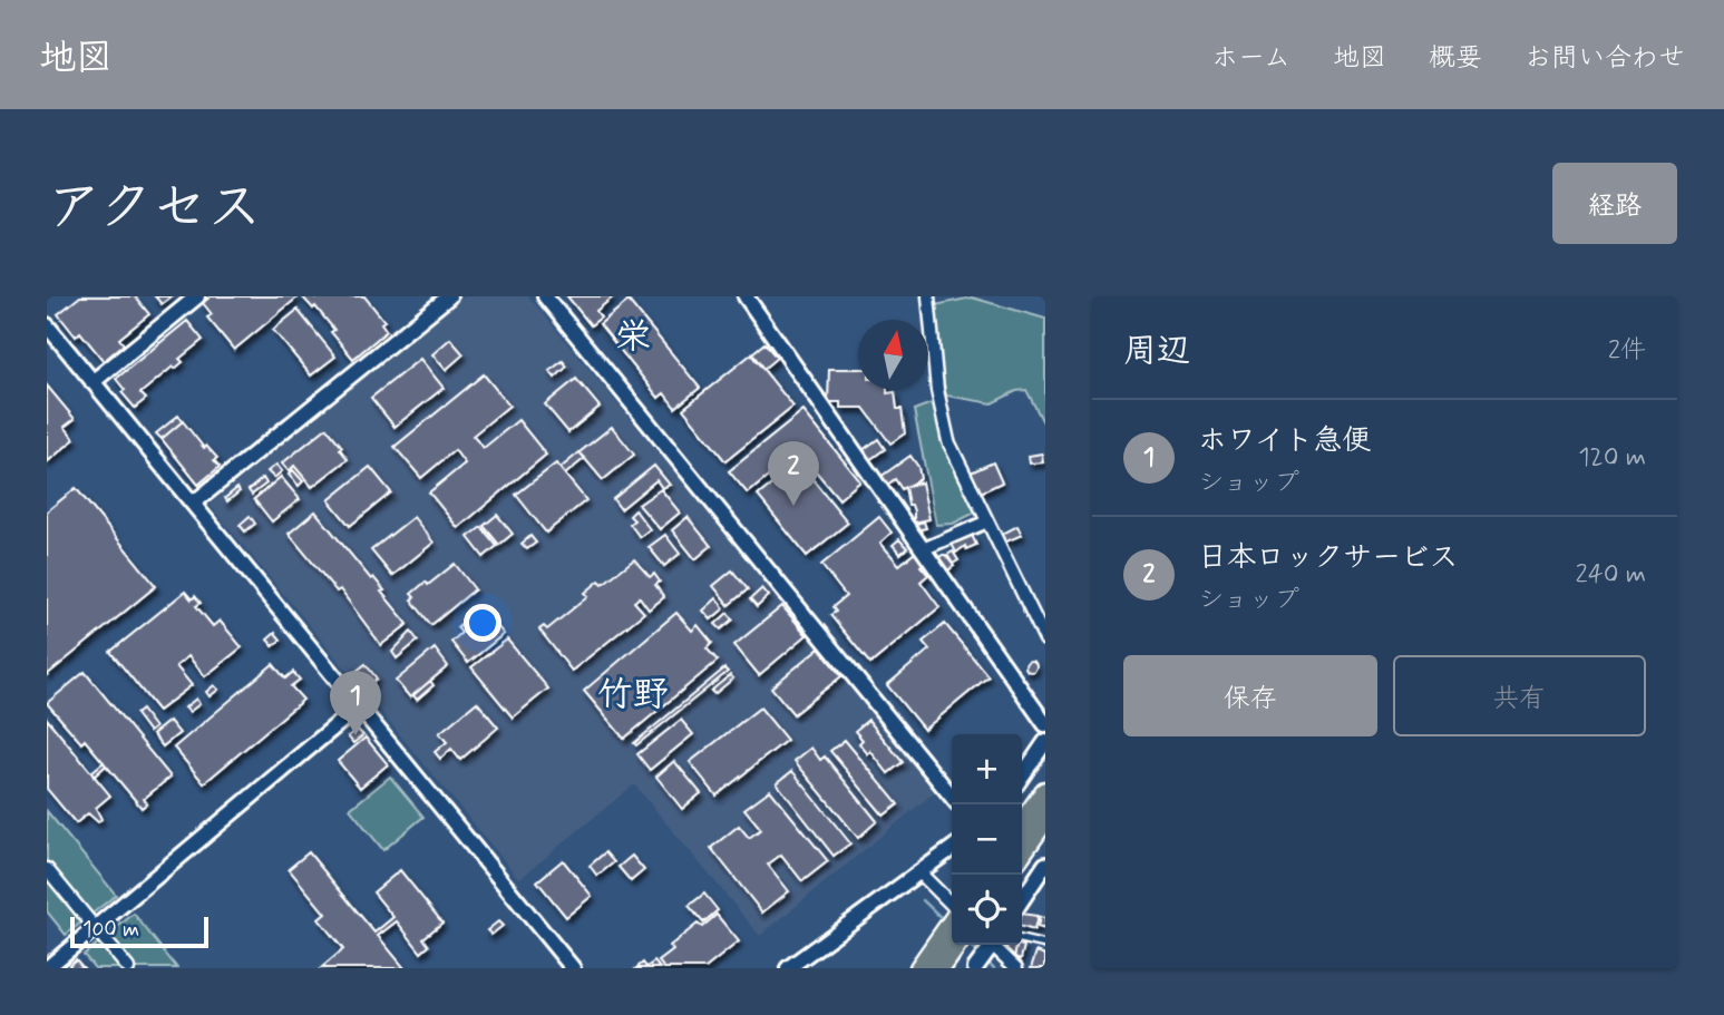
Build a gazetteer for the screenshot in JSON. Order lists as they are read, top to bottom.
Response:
{
  "districts": ["栄", "竹野"],
  "scale_bar": "100 m",
  "north": "top",
  "page": {
    "header": "地図",
    "nav": [
      "ホーム",
      "地図",
      "概要",
      "お問い合わせ"
    ],
    "title": "アクセス",
    "buttons": [
      "経路",
      ["保存", "共有"]
    ],
    "heading": ["周辺", "2件"],
    "list": [
      {
        "mark": "1",
        "name": "ホワイト急便",
        "note": "ショップ",
        "value": "120 m"
      },
      {
        "mark": "2",
        "name": "日本ロックサービス",
        "note": "ショップ",
        "value": "240 m"
      }
    ],
    "pins": ["2", "1"],
    "map_buttons": ["+", "−"],
    "scale": "100 m"
  }
}
